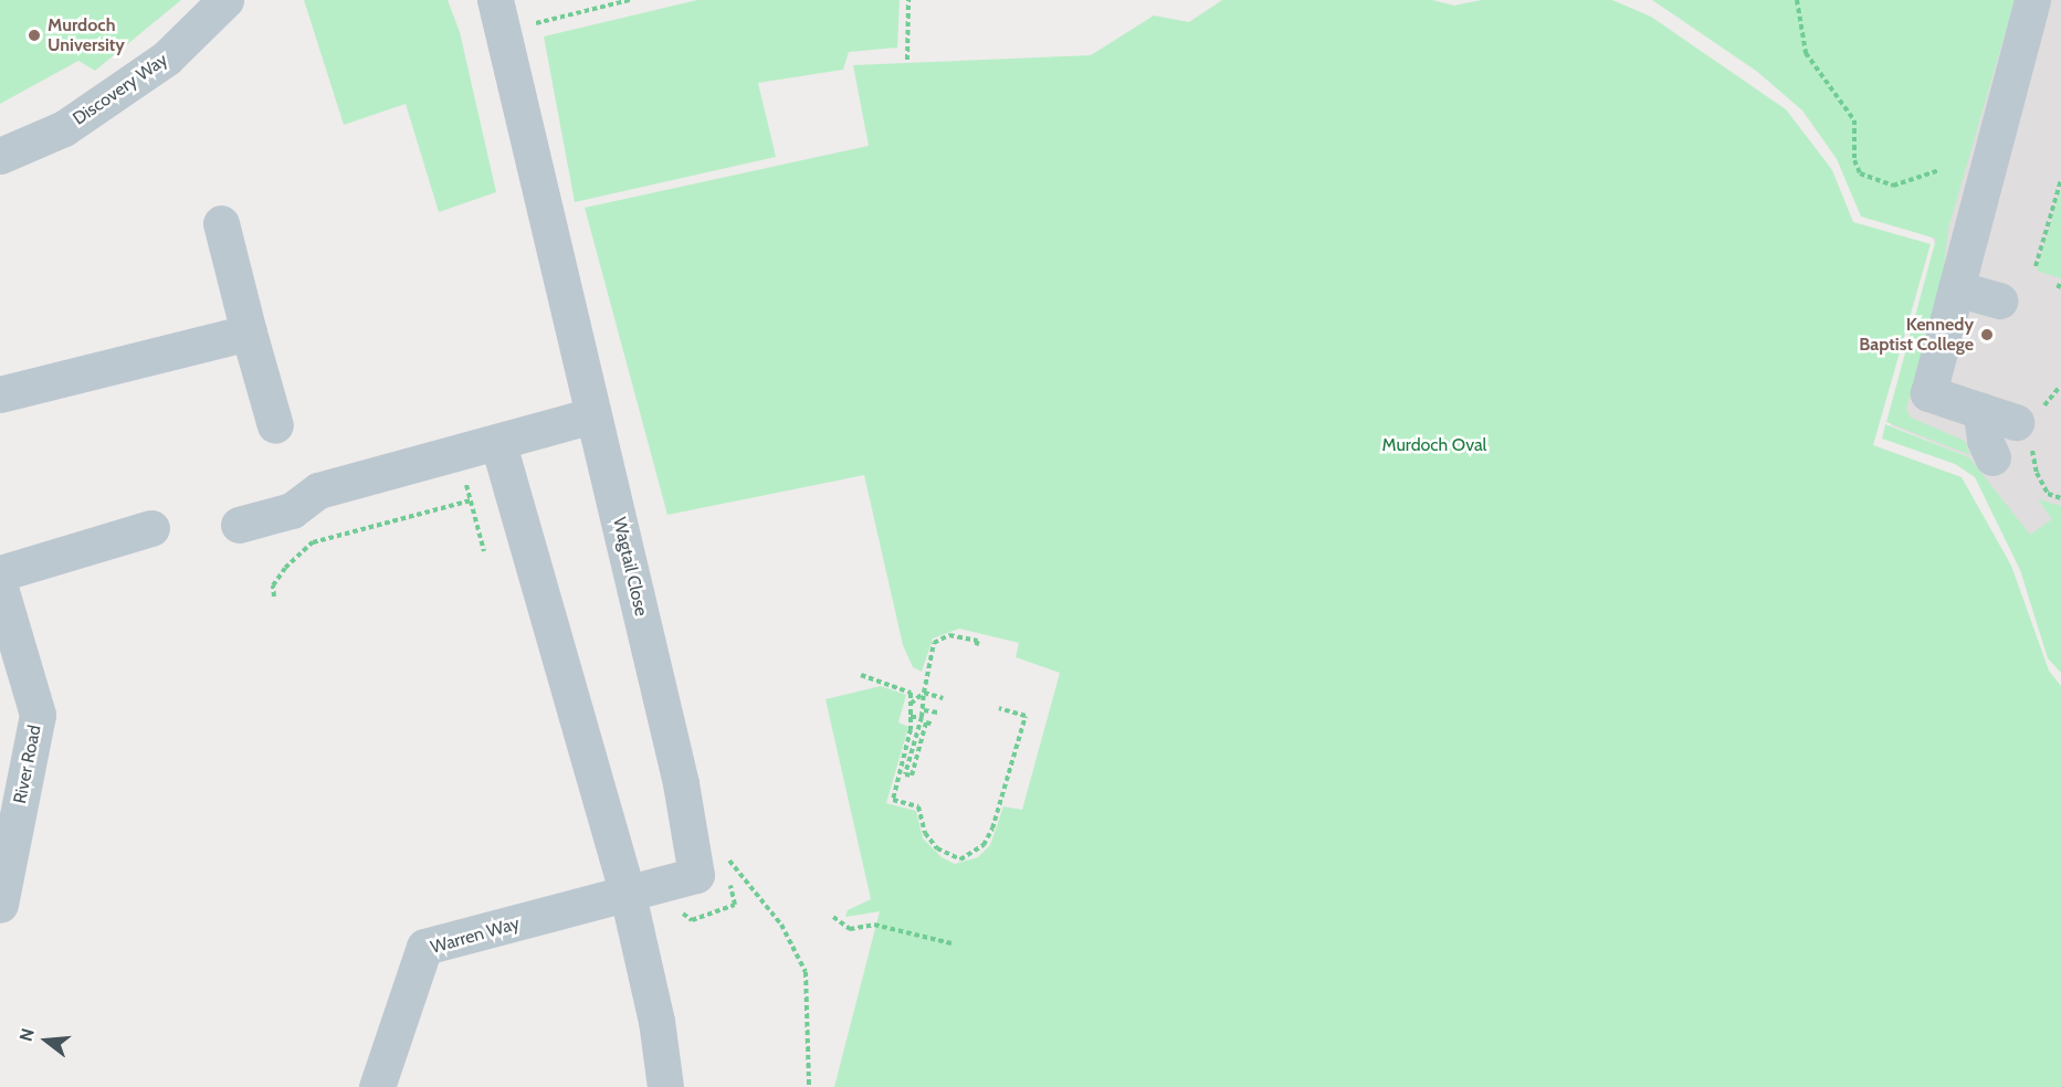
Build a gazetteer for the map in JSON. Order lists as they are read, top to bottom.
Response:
{
  "streets": {
    "street": [
      "Discovery Way",
      "Wagtail Close",
      "River Road",
      "Warren Way"
    ]
  },
  "crossings": [
    ["Wagtail Close", "Warren Way"]
  ],
  "parks": ["Murdoch Oval"],
  "places": ["Murdoch University", "Kennedy Baptist College"],
  "north": "left"
}
